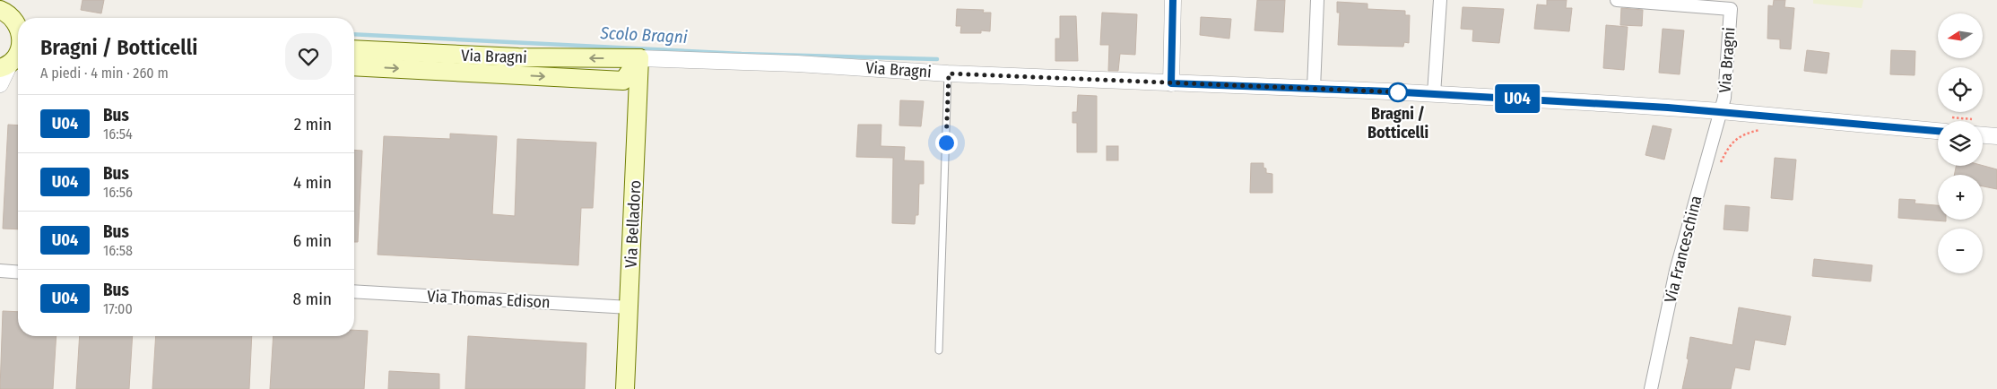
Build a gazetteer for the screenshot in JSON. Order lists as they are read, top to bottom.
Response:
{
  "streets": {
    "main road": ["Via Bragni", "Via Belladoro"],
    "street": ["Via Franceschina", "Via Thomas Edison"]
  },
  "crossings": [
    ["Via Bragni", "Via Belladoro"],
    ["Via Bragni", "Via Franceschina"],
    ["Via Belladoro", "Via Thomas Edison"]
  ],
  "water": ["Scolo Bragni"],
  "places": ["Bragni / Botticelli"],
  "lines": ["bus line U04"],
  "north": "left",
  "page": {
    "on_map": "U04",
    "map_buttons": ["+", "−"],
    "heading": ["Bragni / Botticelli", "A piedi · 4 min · 260 m"],
    "list": [
      {
        "mark": "U04",
        "name": "Bus",
        "note": "16:54",
        "value": "2 min"
      },
      {
        "mark": "U04",
        "name": "Bus",
        "note": "16:56",
        "value": "4 min"
      },
      {
        "mark": "U04",
        "name": "Bus",
        "note": "16:58",
        "value": "6 min"
      },
      {
        "mark": "U04",
        "name": "Bus",
        "note": "17:00",
        "value": "8 min"
      }
    ]
  }
}
